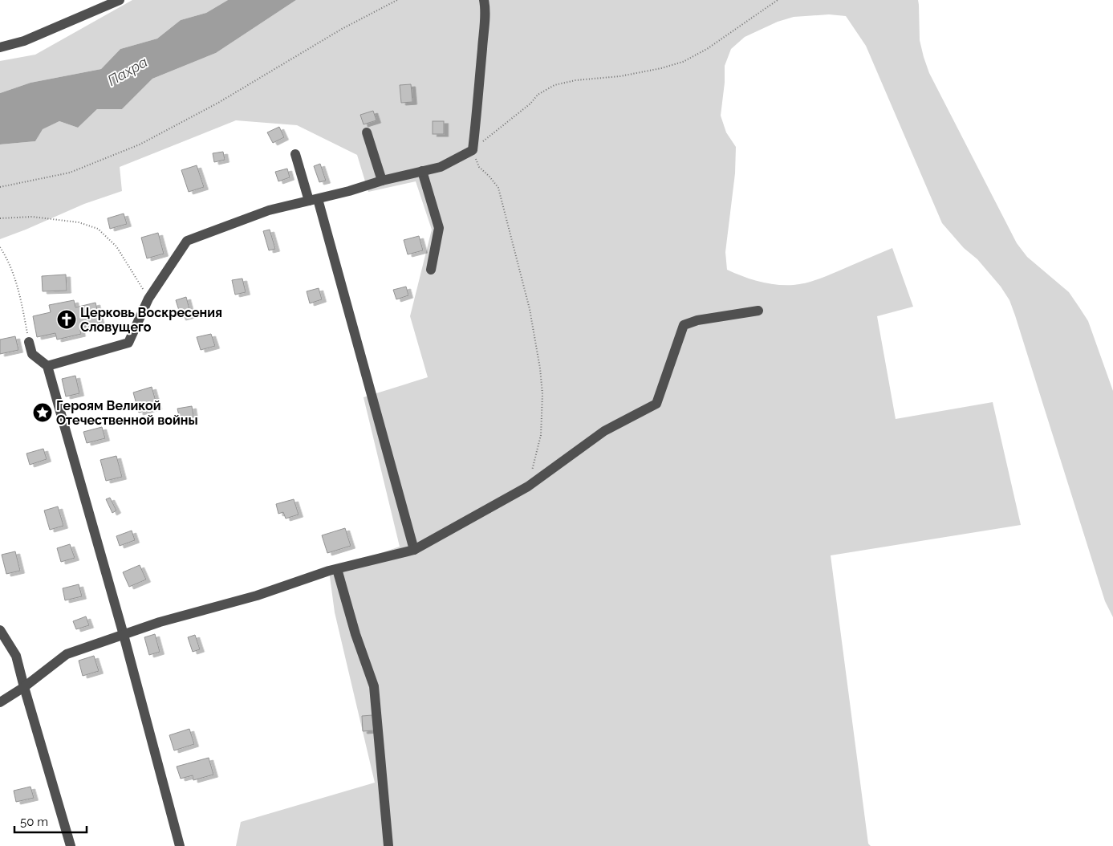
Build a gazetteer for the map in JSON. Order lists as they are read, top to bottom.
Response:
{
  "water": ["Пахра"],
  "places": {
    "church": ["Церковь Воскресения Словущего"],
    "place": ["Героям Великой Отечественной войны"]
  },
  "scale_bar": "50 m"
}
